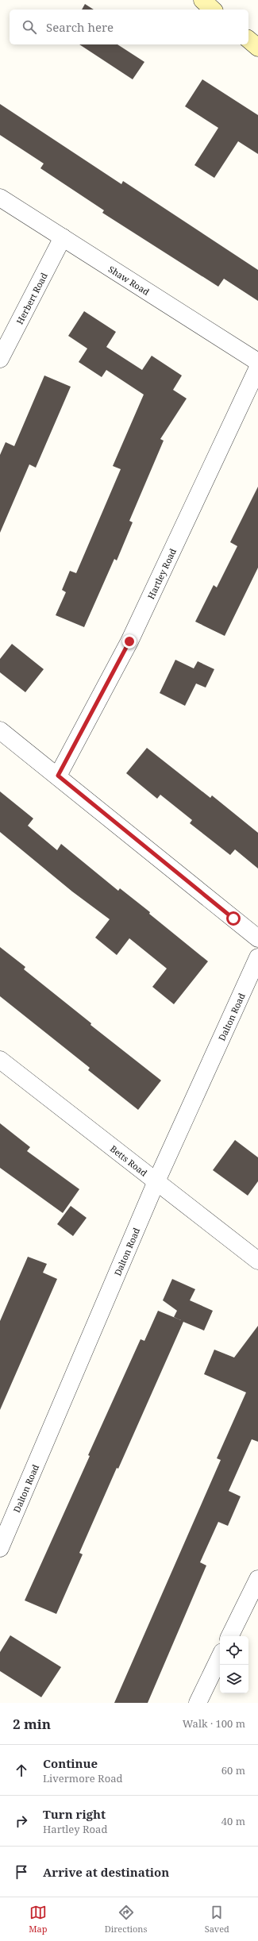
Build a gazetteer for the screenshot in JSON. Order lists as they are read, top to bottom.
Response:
{
  "streets": {
    "street": [
      "Shaw Road",
      "Herbert Road",
      "Hartley Road",
      "Dalton Road",
      "Betts Road"
    ]
  },
  "crossings": [
    ["Shaw Road", "Herbert Road"],
    ["Dalton Road", "Betts Road"]
  ],
  "page": {
    "search": "Search here",
    "heading": ["2 min", "Walk · 100 m"],
    "list": [
      ["Continue", "Livermore Road", "60 m"],
      ["Turn right", "Hartley Road", "40 m"],
      "Arrive at destination"
    ],
    "nav": ["Map", "Directions", "Saved"]
  }
}
